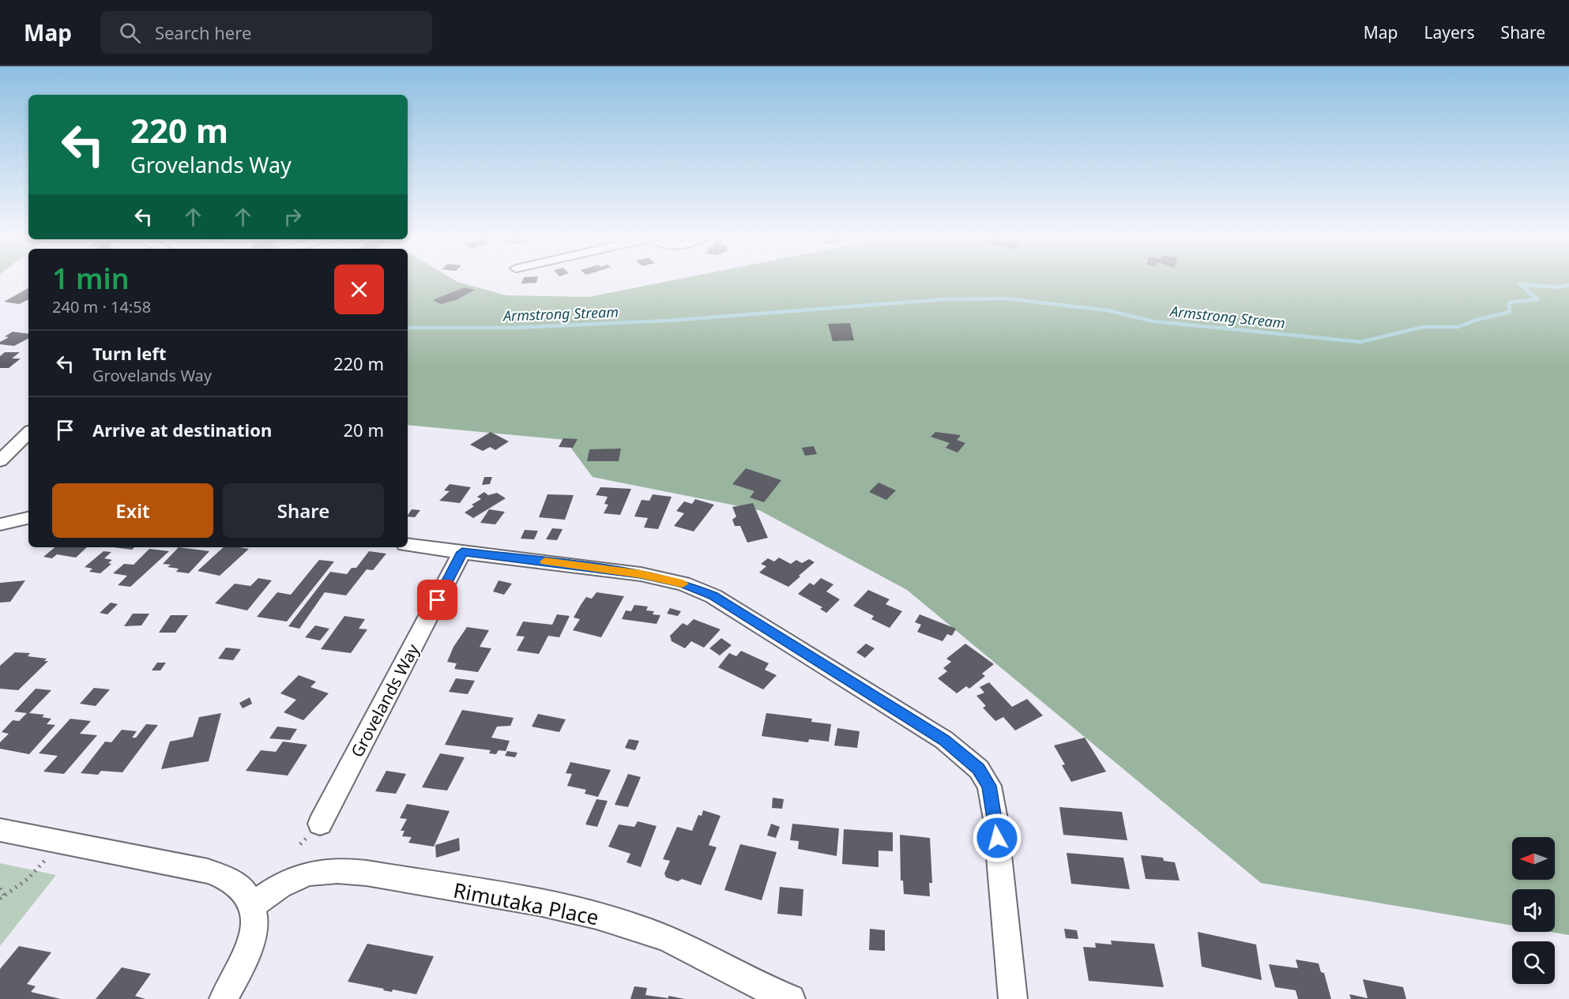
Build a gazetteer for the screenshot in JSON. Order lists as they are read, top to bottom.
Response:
{
  "streets": {
    "street": ["Grovelands Way", "Rimutaka Place"]
  },
  "water": ["Armstrong Stream"],
  "north": "left",
  "page": {
    "header": "Map",
    "search": "Search here",
    "nav": ["Map", "Layers", "Share"],
    "turn": ["220 m", "Grovelands Way"],
    "heading": ["1 min", "240 m · 14:58"],
    "list": [
      {
        "name": "Turn left",
        "note": "Grovelands Way",
        "value": "220 m"
      },
      {
        "name": "Arrive at destination",
        "value": "20 m"
      }
    ],
    "buttons": ["Exit", "Share"]
  }
}
